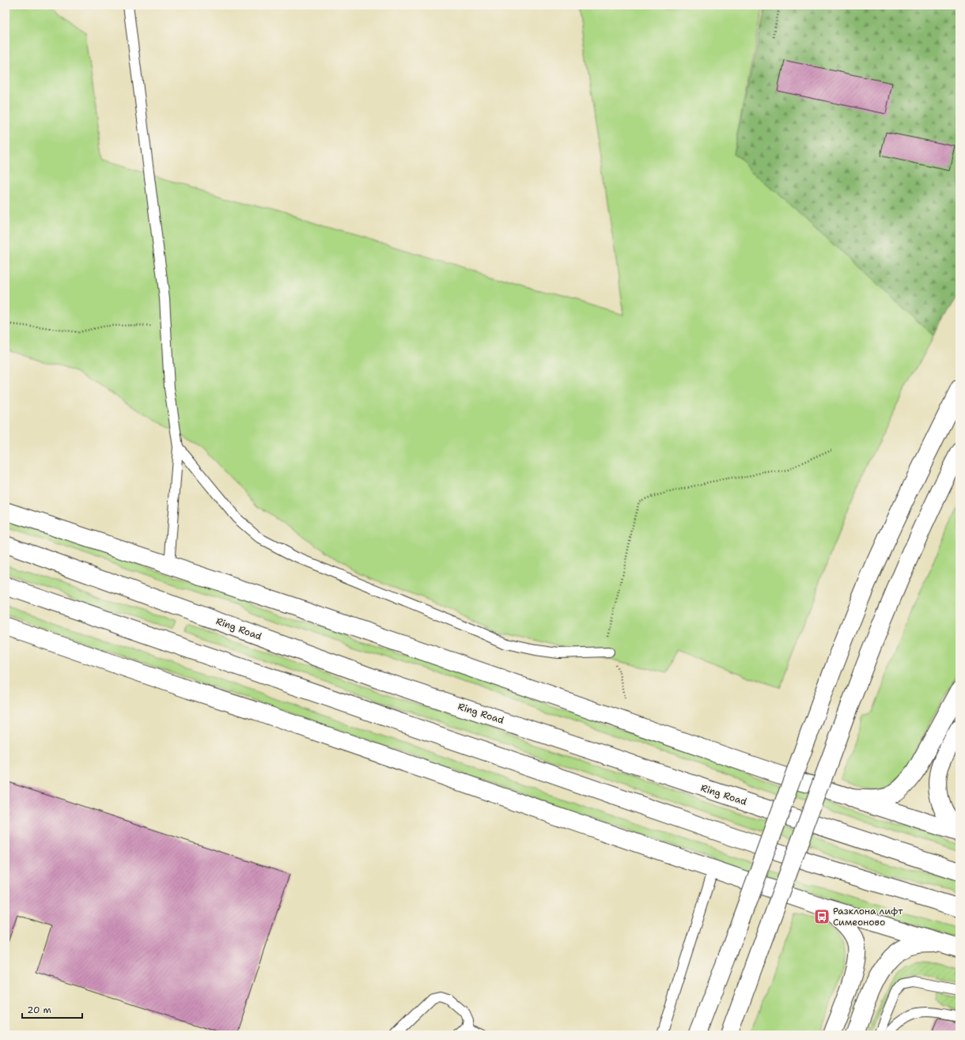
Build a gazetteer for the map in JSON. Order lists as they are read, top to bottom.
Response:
{
  "streets": {
    "main road": ["Ring Road"]
  },
  "places": {
    "bus stop": ["Разклона лифт Симеоново"]
  },
  "scale_bar": "20 m"
}
